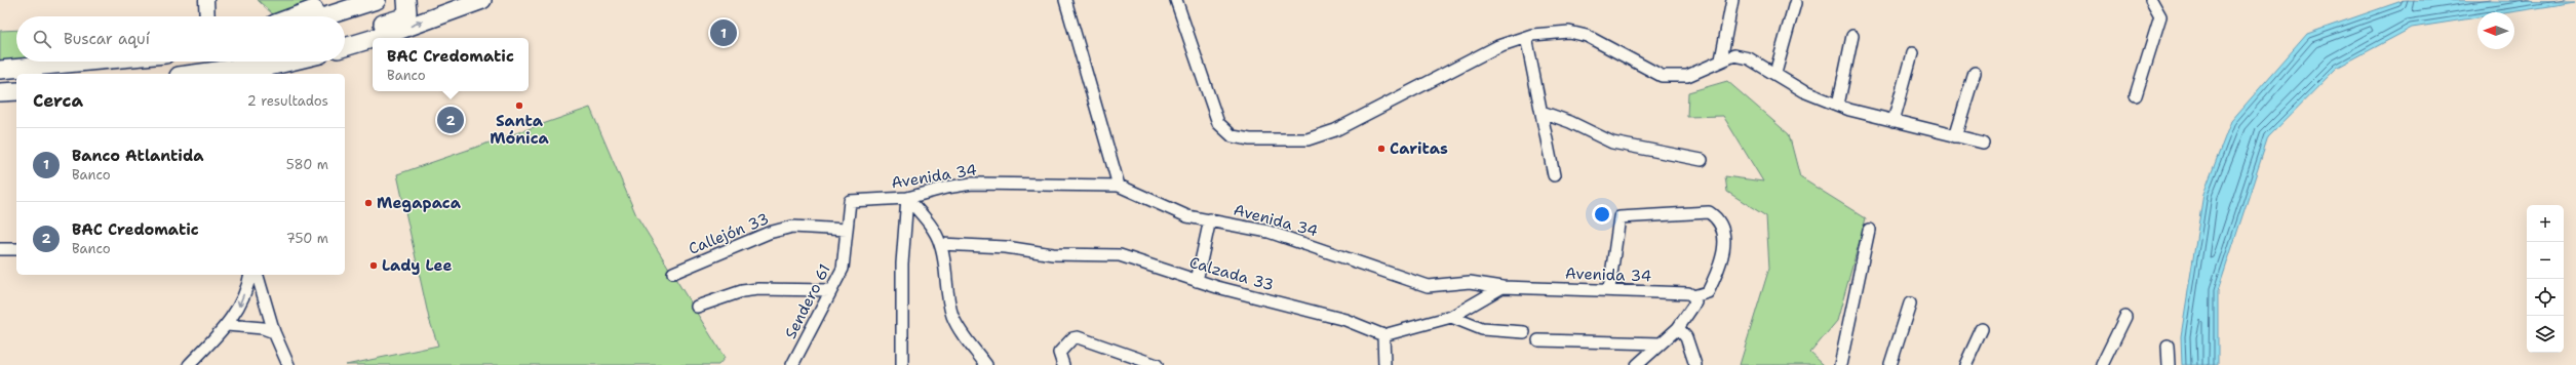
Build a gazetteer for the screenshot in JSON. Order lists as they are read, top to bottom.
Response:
{
  "streets": {
    "street": [
      "Avenida 34",
      "Callejón 33",
      "Calzada 33",
      "Sendero 61"
    ]
  },
  "crossings": [
    ["Avenida 34", "Sendero 61"],
    ["Callejón 33", "Sendero 61"]
  ],
  "places": [
    "Santa Mónica",
    "Caritas",
    "Megapaca",
    "Lady Lee"
  ],
  "north": "left",
  "page": {
    "search": "Buscar aquí",
    "pins": ["1", "2"],
    "popup": ["BAC Credomatic", "Banco"],
    "heading": ["Cerca", "2 resultados"],
    "list": [
      {
        "mark": "1",
        "name": "Banco Atlantida",
        "note": "Banco",
        "value": "580 m"
      },
      {
        "mark": "2",
        "name": "BAC Credomatic",
        "note": "Banco",
        "value": "750 m"
      }
    ],
    "map_buttons": ["+", "−"]
  }
}
